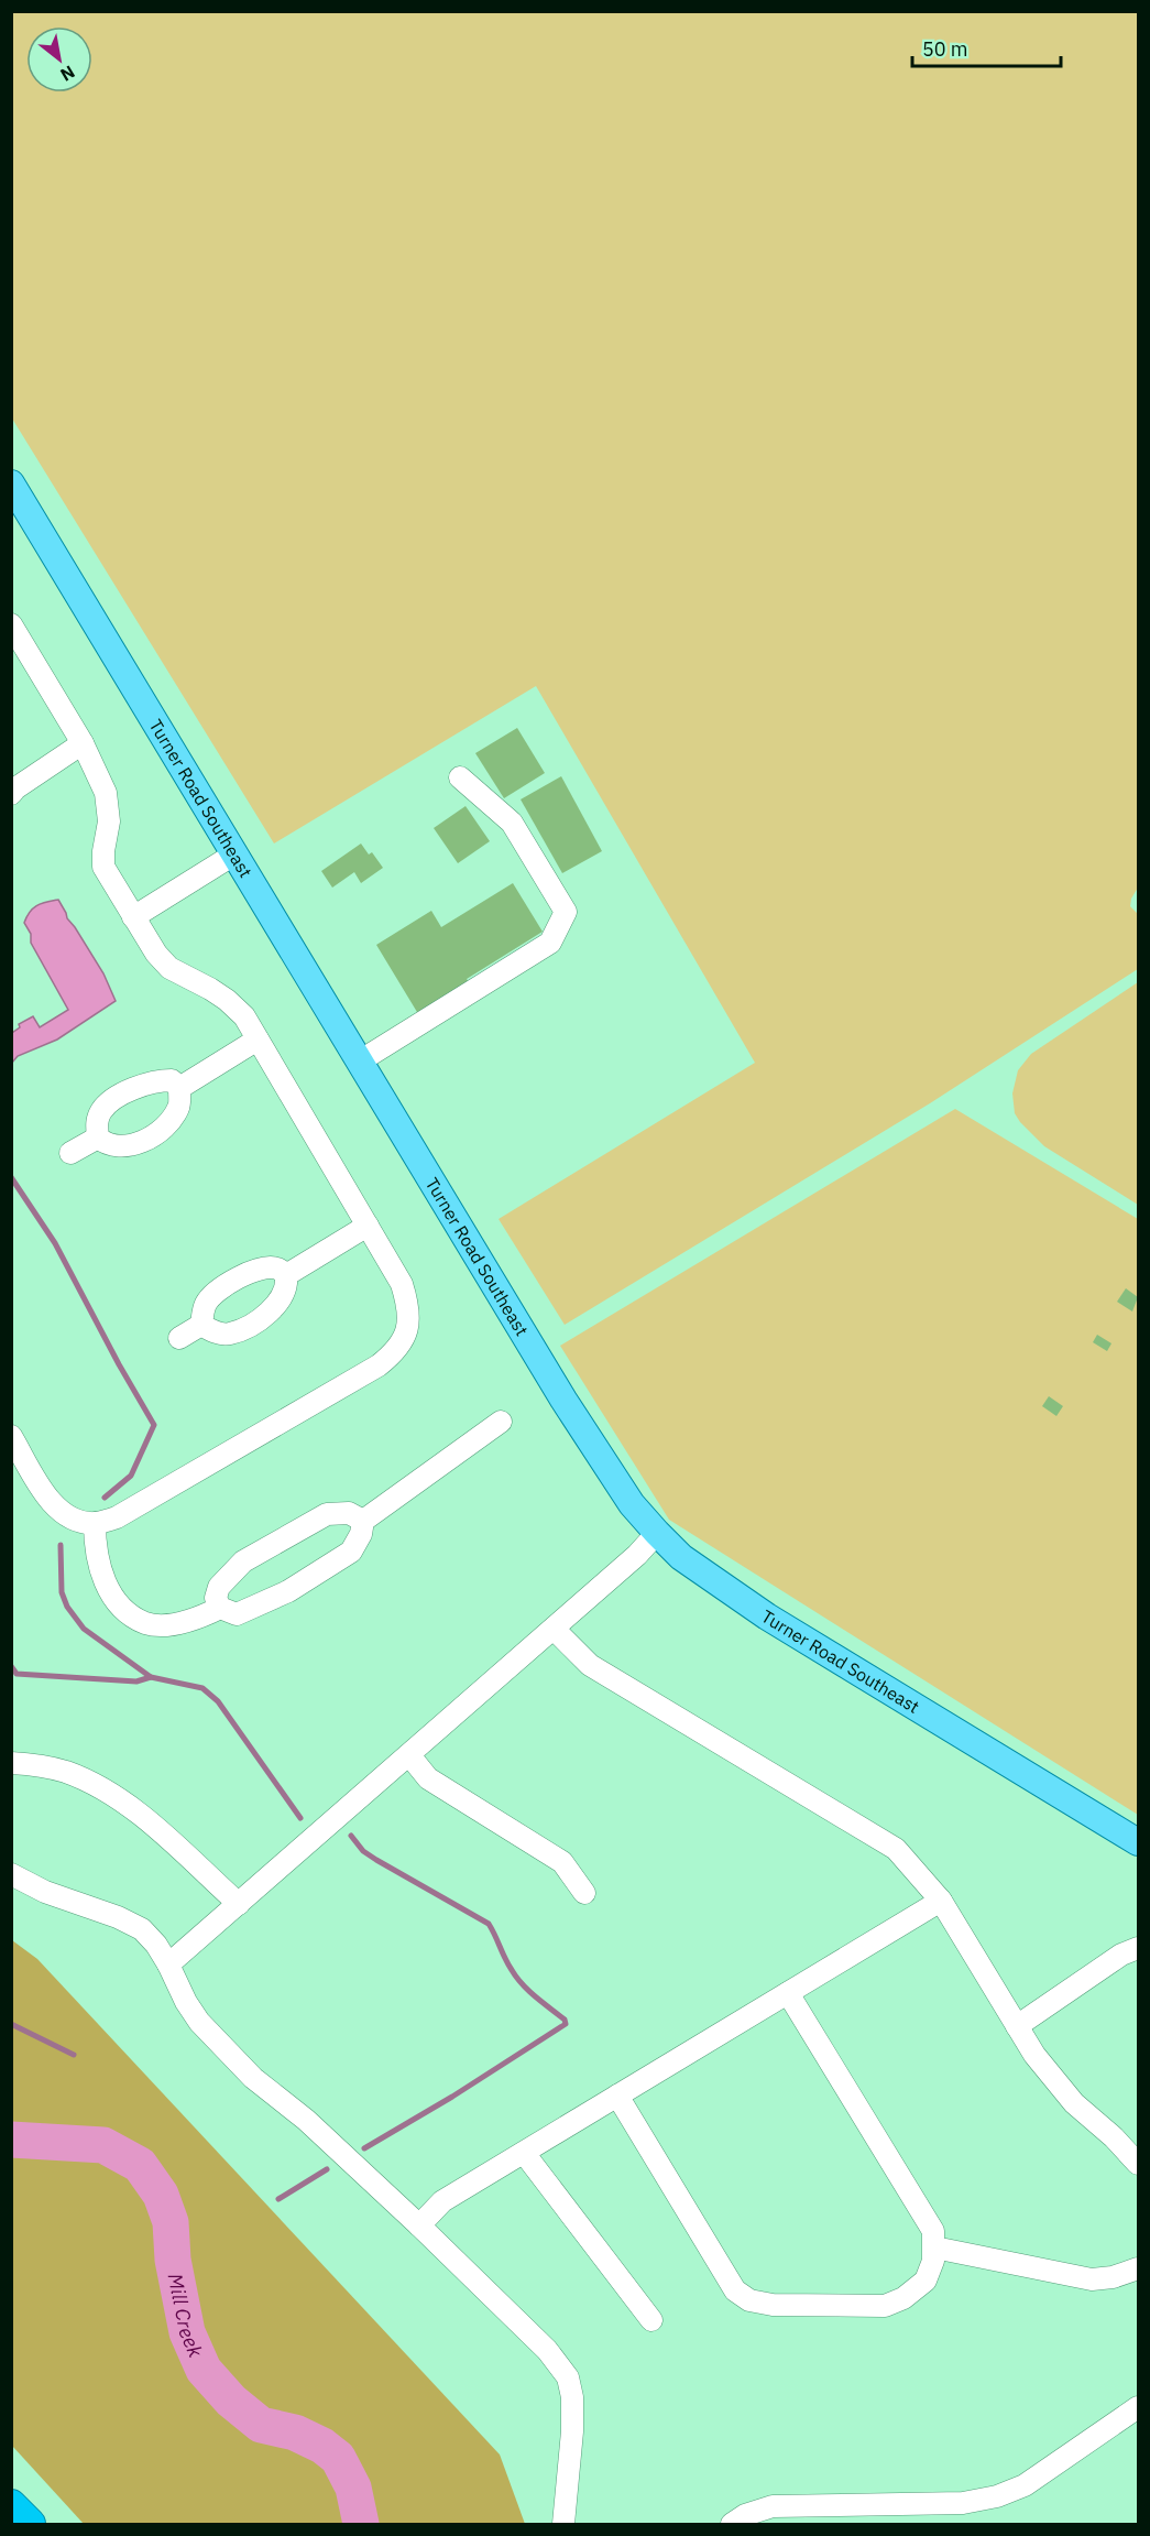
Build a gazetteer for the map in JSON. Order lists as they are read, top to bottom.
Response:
{
  "streets": {
    "main road": ["Turner Road Southeast"]
  },
  "water": ["Mill Creek"],
  "scale_bar": "50 m",
  "north": "bottom right"
}
